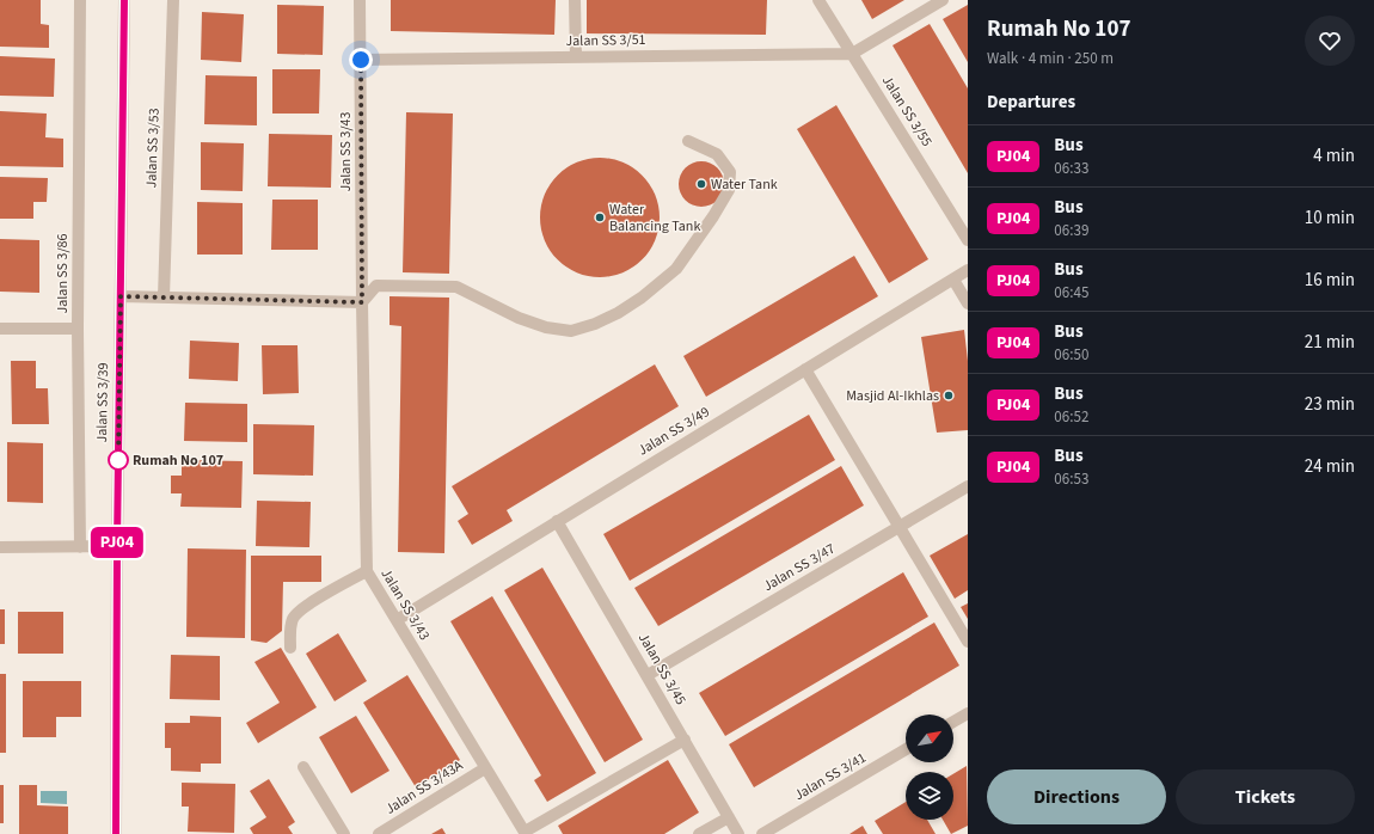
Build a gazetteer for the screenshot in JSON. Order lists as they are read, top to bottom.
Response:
{
  "streets": {
    "street": [
      "Jalan SS 3/51",
      "Jalan SS 3/55",
      "Jalan SS 3/53",
      "Jalan SS 3/43",
      "Jalan SS 3/86",
      "Jalan SS 3/39",
      "Jalan SS 3/49",
      "Jalan SS 3/47",
      "Jalan SS 3/45",
      "Jalan SS 3/41",
      "Jalan SS 3/43A"
    ]
  },
  "crossings": [
    ["Jalan SS 3/51", "Jalan SS 3/55"],
    ["Jalan SS 3/51", "Jalan SS 3/43"],
    ["Jalan SS 3/43", "Jalan SS 3/49"],
    ["Jalan SS 3/43", "Jalan SS 3/43A"],
    ["Jalan SS 3/49", "Jalan SS 3/45"],
    ["Jalan SS 3/47", "Jalan SS 3/45"]
  ],
  "places": [
    "Water Tank",
    "Water Balancing Tank",
    "Masjid Al-Ikhlas",
    "Rumah No 107"
  ],
  "lines": ["bus line PJ04"],
  "north": "top right",
  "page": {
    "on_map": "PJ04",
    "heading": [
      ["Rumah No 107", "Walk · 4 min · 250 m"],
      "Departures"
    ],
    "list": [
      {
        "mark": "PJ04",
        "name": "Bus",
        "note": "06:33",
        "value": "4 min"
      },
      {
        "mark": "PJ04",
        "name": "Bus",
        "note": "06:39",
        "value": "10 min"
      },
      {
        "mark": "PJ04",
        "name": "Bus",
        "note": "06:45",
        "value": "16 min"
      },
      {
        "mark": "PJ04",
        "name": "Bus",
        "note": "06:50",
        "value": "21 min"
      },
      {
        "mark": "PJ04",
        "name": "Bus",
        "note": "06:52",
        "value": "23 min"
      },
      {
        "mark": "PJ04",
        "name": "Bus",
        "note": "06:53",
        "value": "24 min"
      }
    ],
    "buttons": ["Directions", "Tickets"]
  }
}
